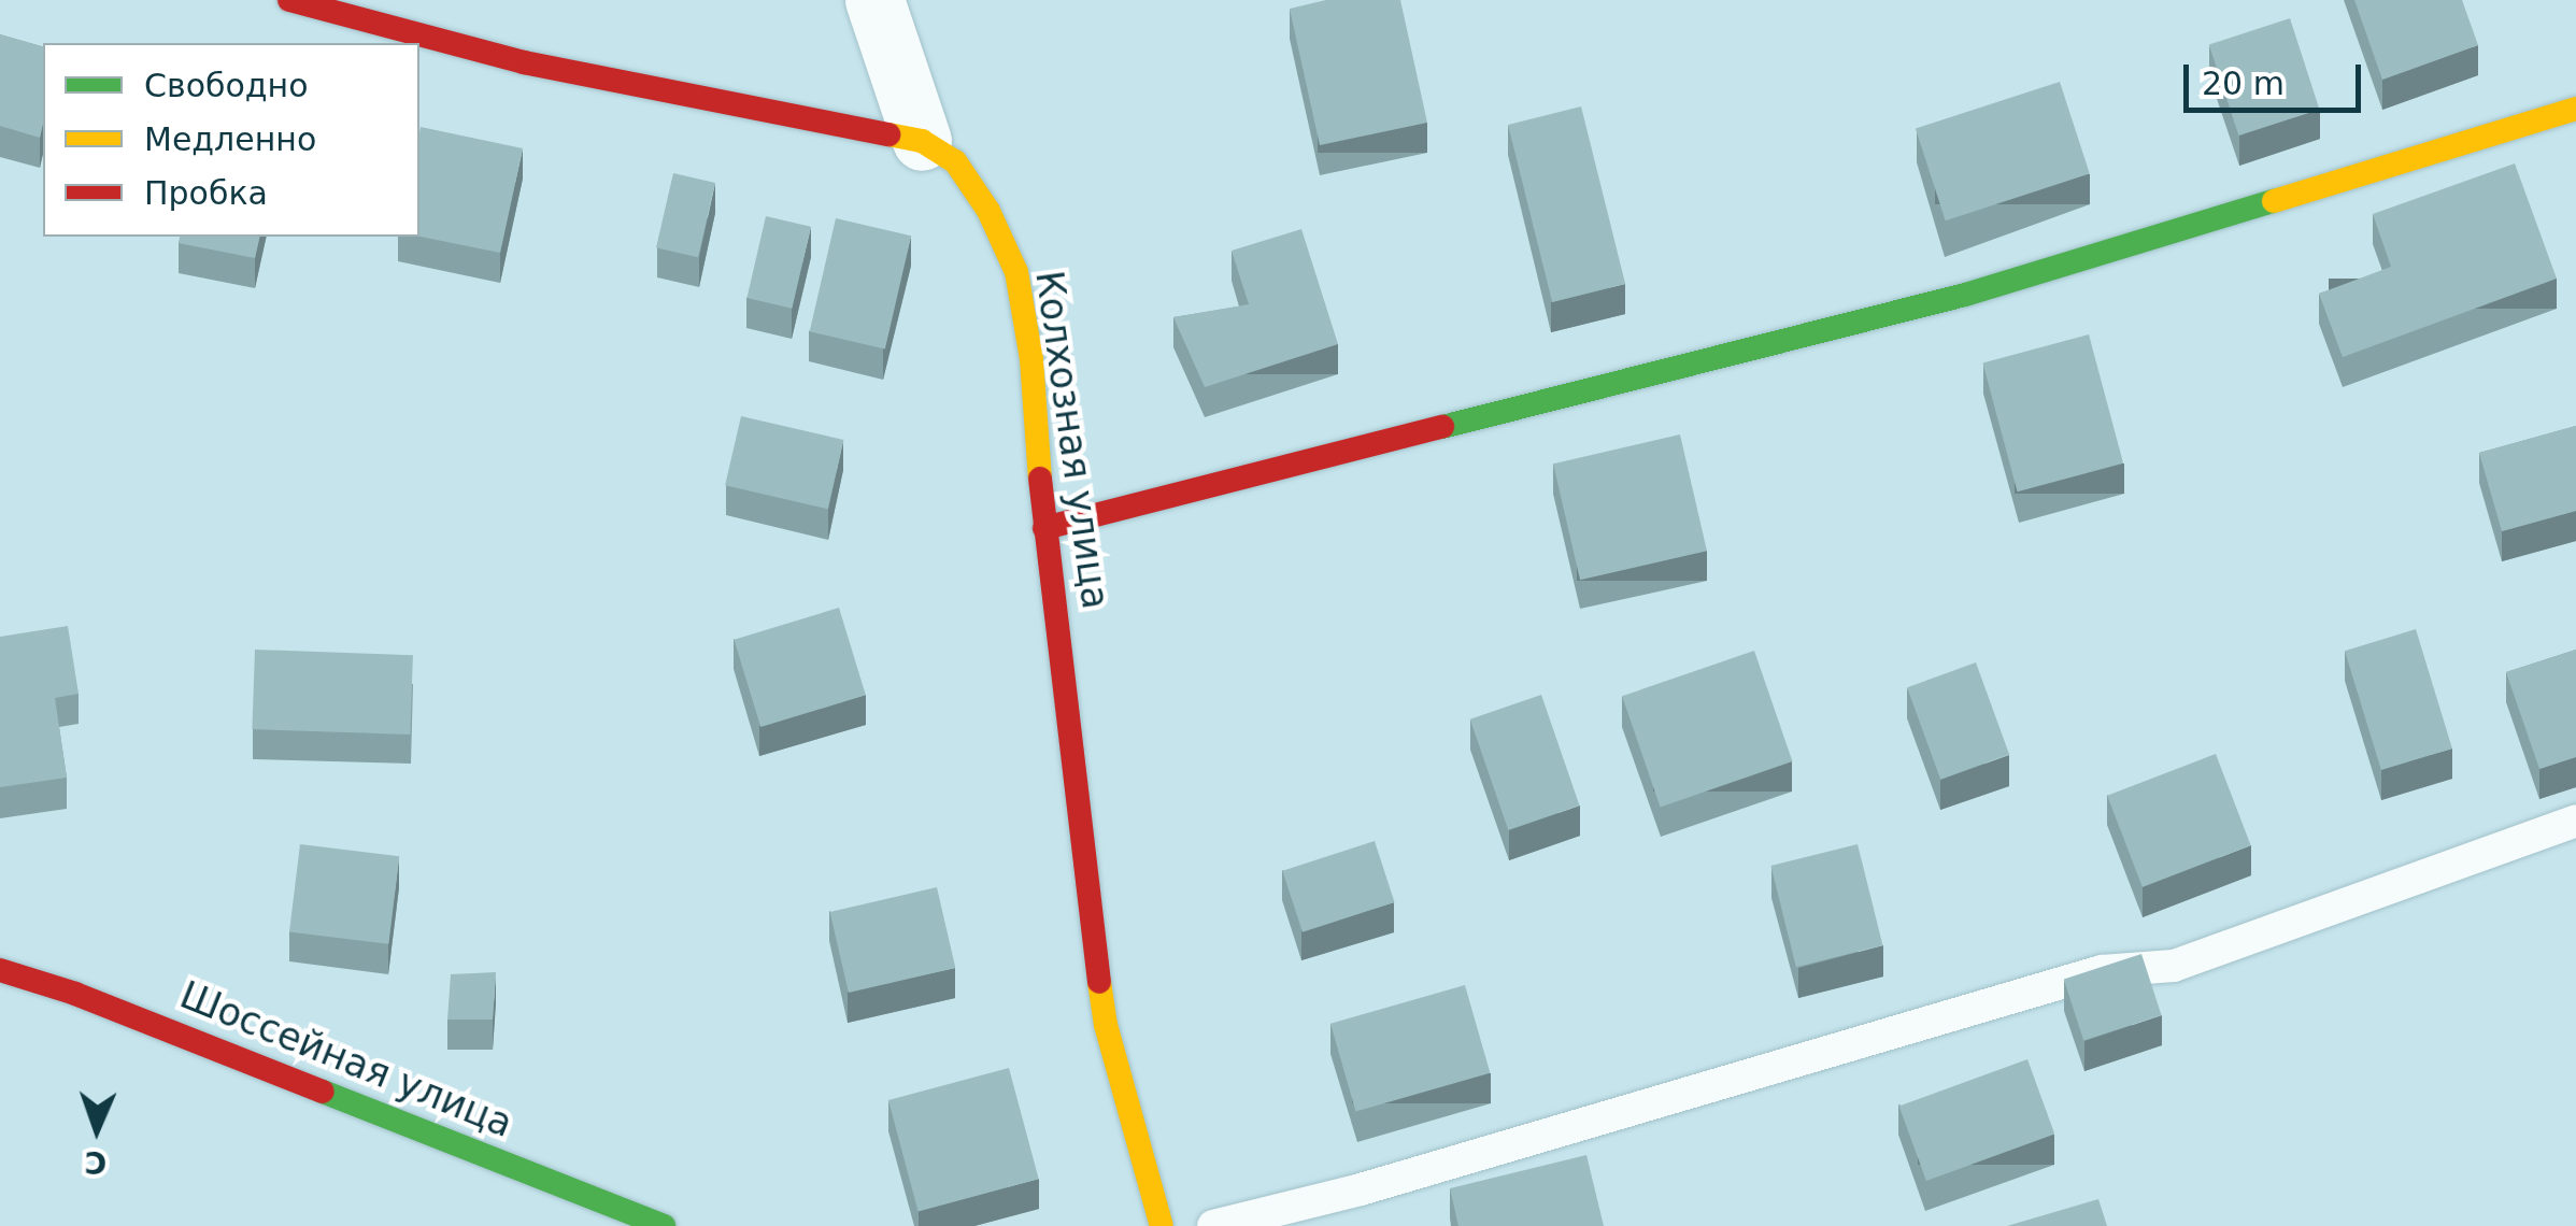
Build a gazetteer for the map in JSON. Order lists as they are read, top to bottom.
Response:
{
  "streets": {
    "street": ["Колхозная улица", "Шоссейная улица"]
  },
  "legend": ["Свободно", "Медленно", "Пробка"],
  "scale_bar": "20 m",
  "north": "bottom"
}
